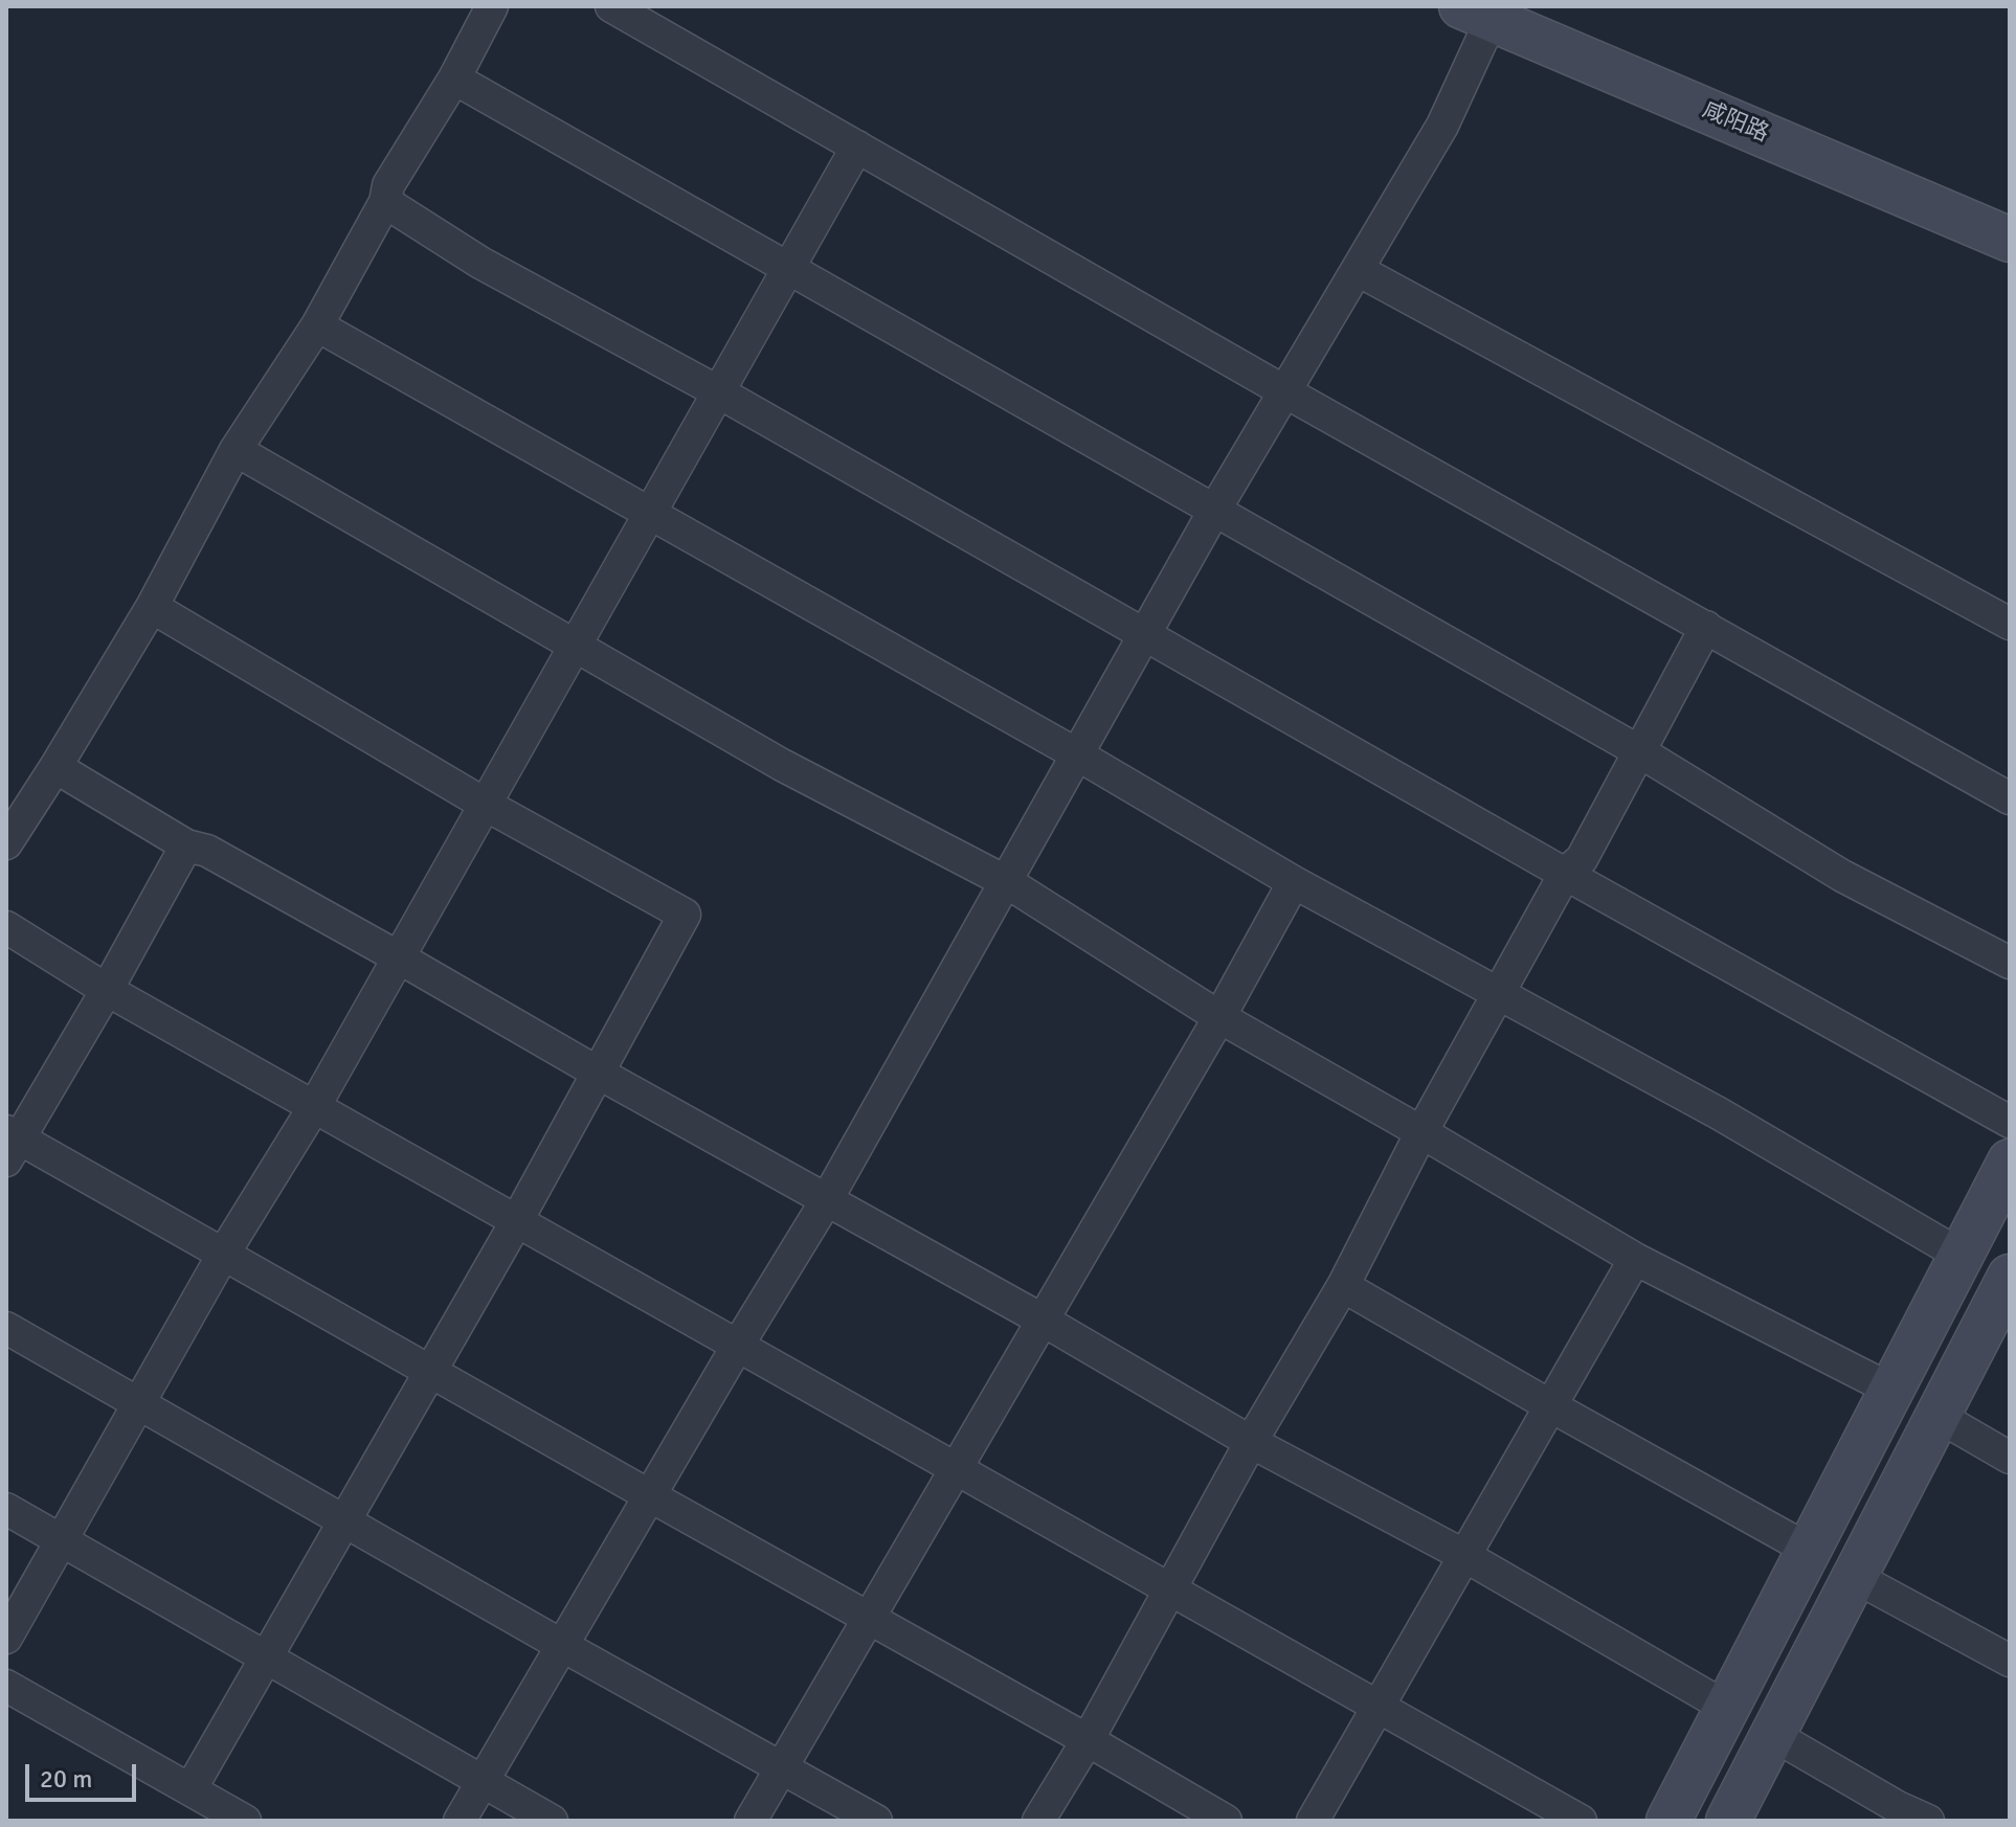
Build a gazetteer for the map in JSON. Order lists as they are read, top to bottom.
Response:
{
  "streets": {
    "street": ["咸阳路"]
  },
  "scale_bar": "20 m"
}
